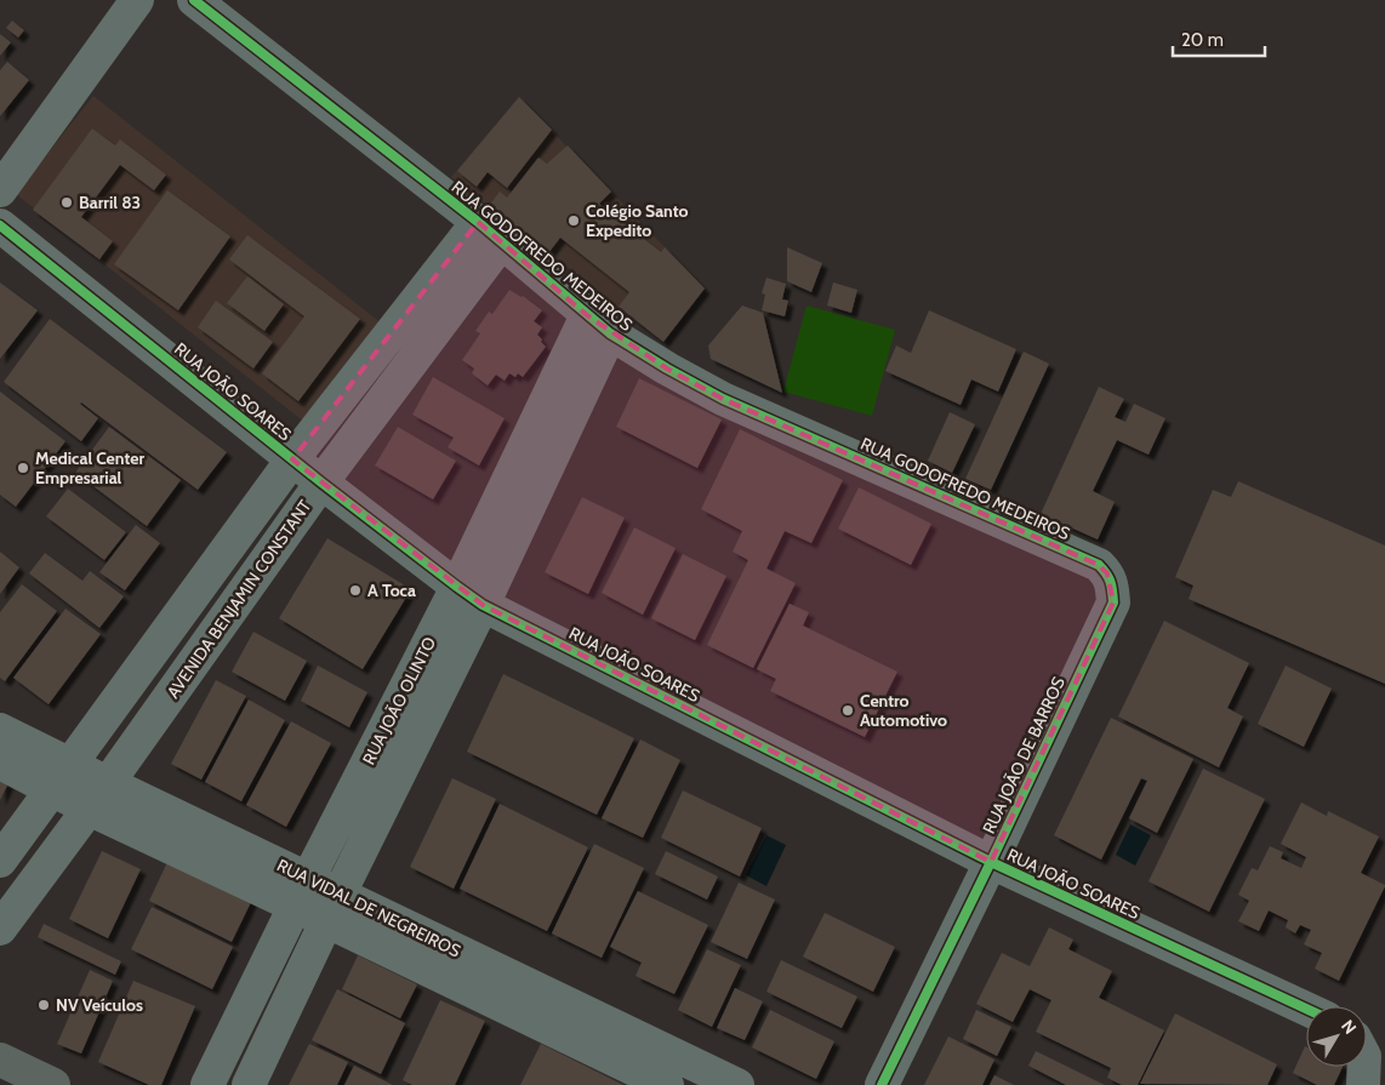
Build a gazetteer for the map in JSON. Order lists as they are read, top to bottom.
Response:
{
  "streets": {
    "street": [
      "RUA GODOFREDO MEDEIROS",
      "RUA JOÃO SOARES",
      "AVENIDA BENJAMIN CONSTANT",
      "RUA JOÃO OLINTO",
      "RUA JOÃO DE BARROS",
      "RUA VIDAL DE NEGREIROS"
    ]
  },
  "crossings": [
    ["RUA GODOFREDO MEDEIROS", "AVENIDA BENJAMIN CONSTANT"],
    ["RUA GODOFREDO MEDEIROS", "RUA JOÃO OLINTO"],
    ["RUA GODOFREDO MEDEIROS", "RUA JOÃO DE BARROS"],
    ["RUA JOÃO SOARES", "AVENIDA BENJAMIN CONSTANT"],
    ["RUA JOÃO SOARES", "RUA JOÃO OLINTO"],
    ["RUA JOÃO SOARES", "RUA JOÃO DE BARROS"],
    ["AVENIDA BENJAMIN CONSTANT", "RUA VIDAL DE NEGREIROS"],
    ["RUA JOÃO OLINTO", "RUA VIDAL DE NEGREIROS"]
  ],
  "places": [
    "Barril 83",
    "Colégio Santo Expedito",
    "Medical Center Empresarial",
    "A Toca",
    "Centro Automotivo",
    "NV Veículos"
  ],
  "scale_bar": "20 m",
  "north": "top right"
}
